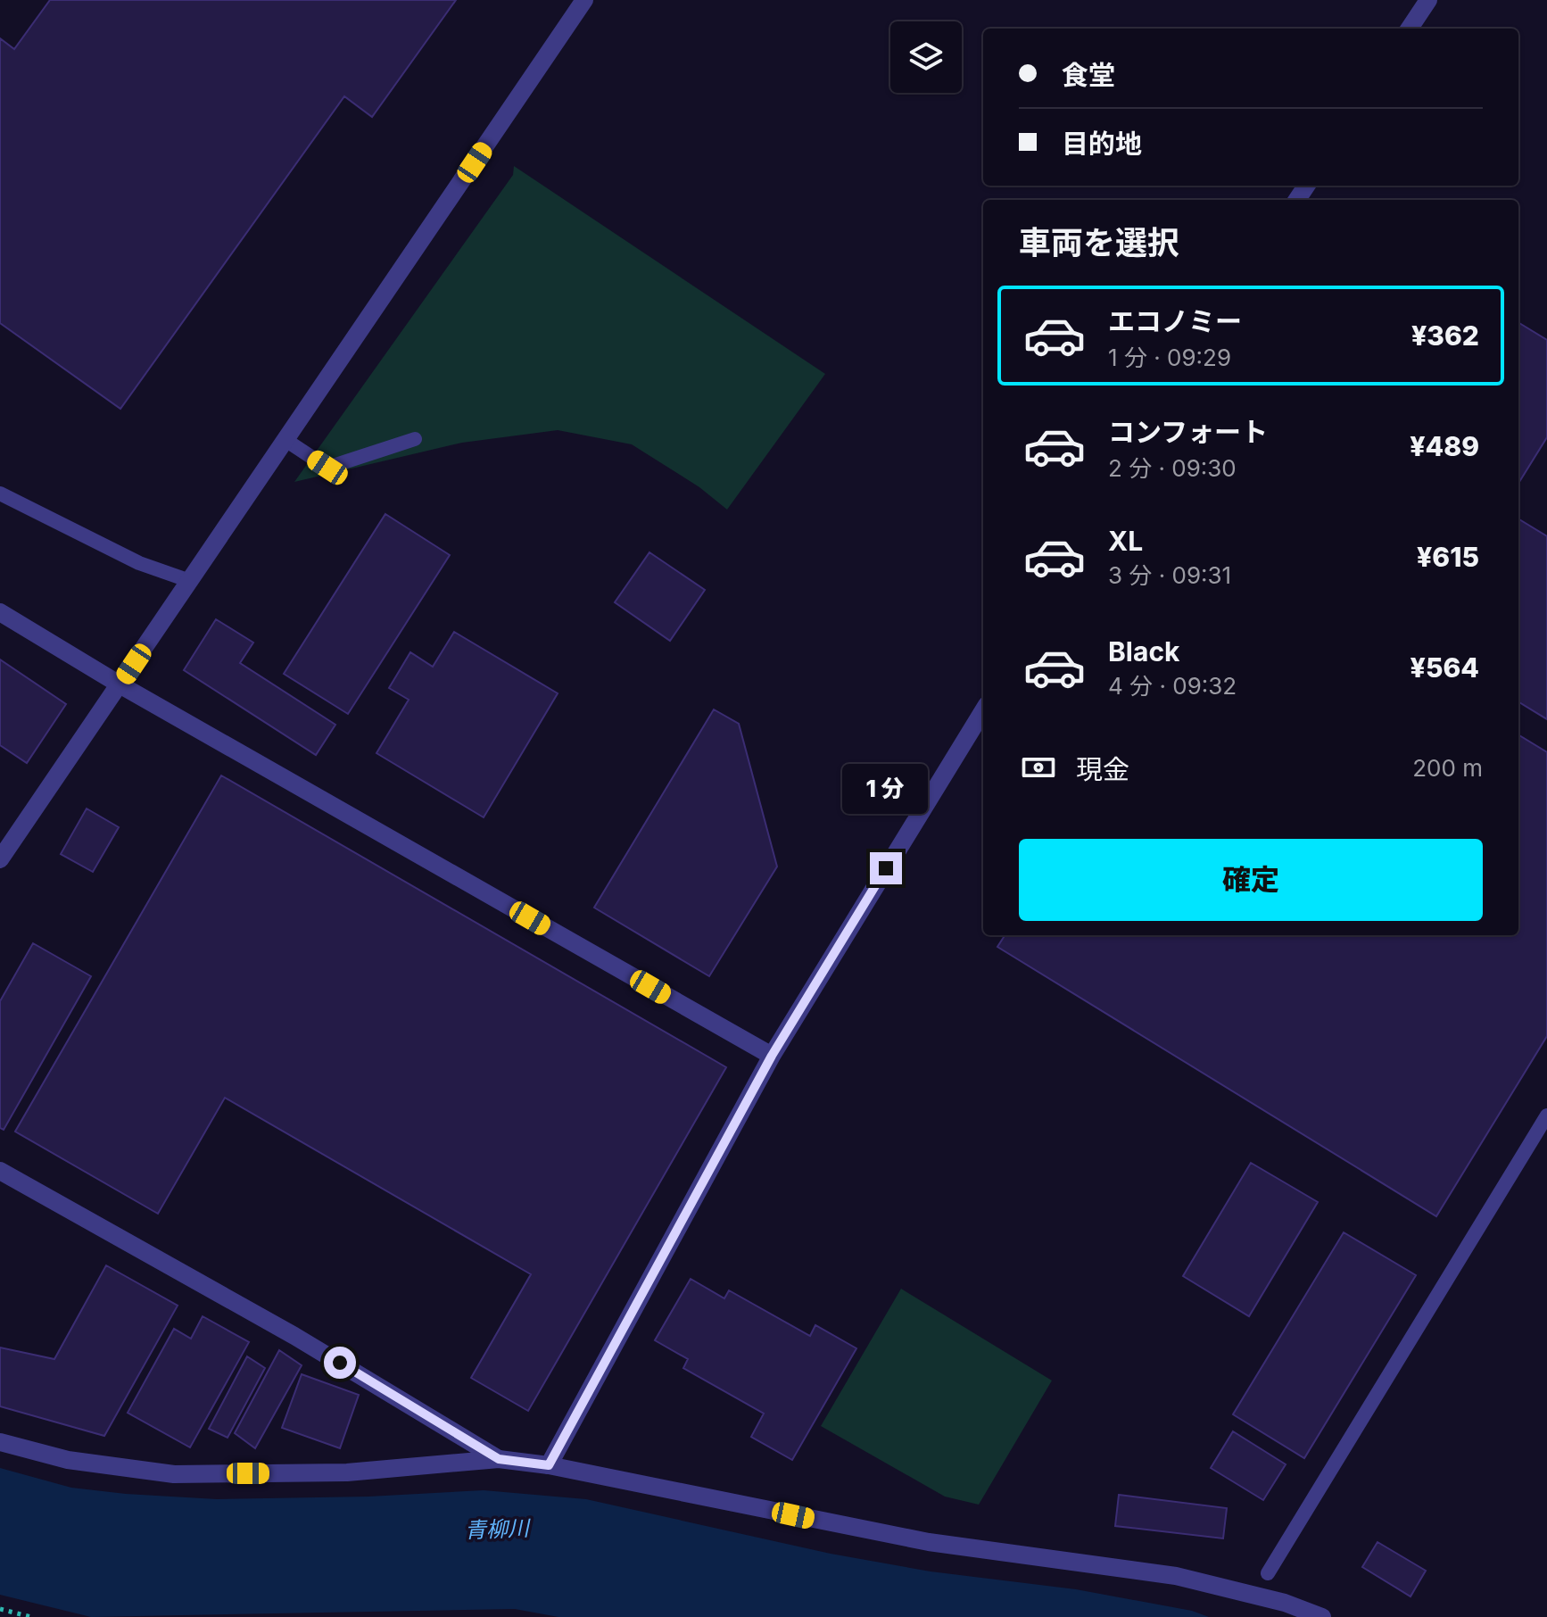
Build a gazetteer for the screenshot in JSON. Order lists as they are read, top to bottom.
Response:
{
  "water": ["青柳川"],
  "page": {
    "banner": ["食堂", "目的地"],
    "heading": "車両を選択",
    "list": [
      {
        "name": "エコノミー",
        "note": "1 分 · 09:29",
        "value": "¥362"
      },
      {
        "name": "コンフォート",
        "note": "2 分 · 09:30",
        "value": "¥489"
      },
      {
        "name": "XL",
        "note": "3 分 · 09:31",
        "value": "¥615"
      },
      {
        "name": "Black",
        "note": "4 分 · 09:32",
        "value": "¥564"
      }
    ],
    "pay": ["現金", "200 m"],
    "bubble": "1 分",
    "buttons": "確定"
  }
}
